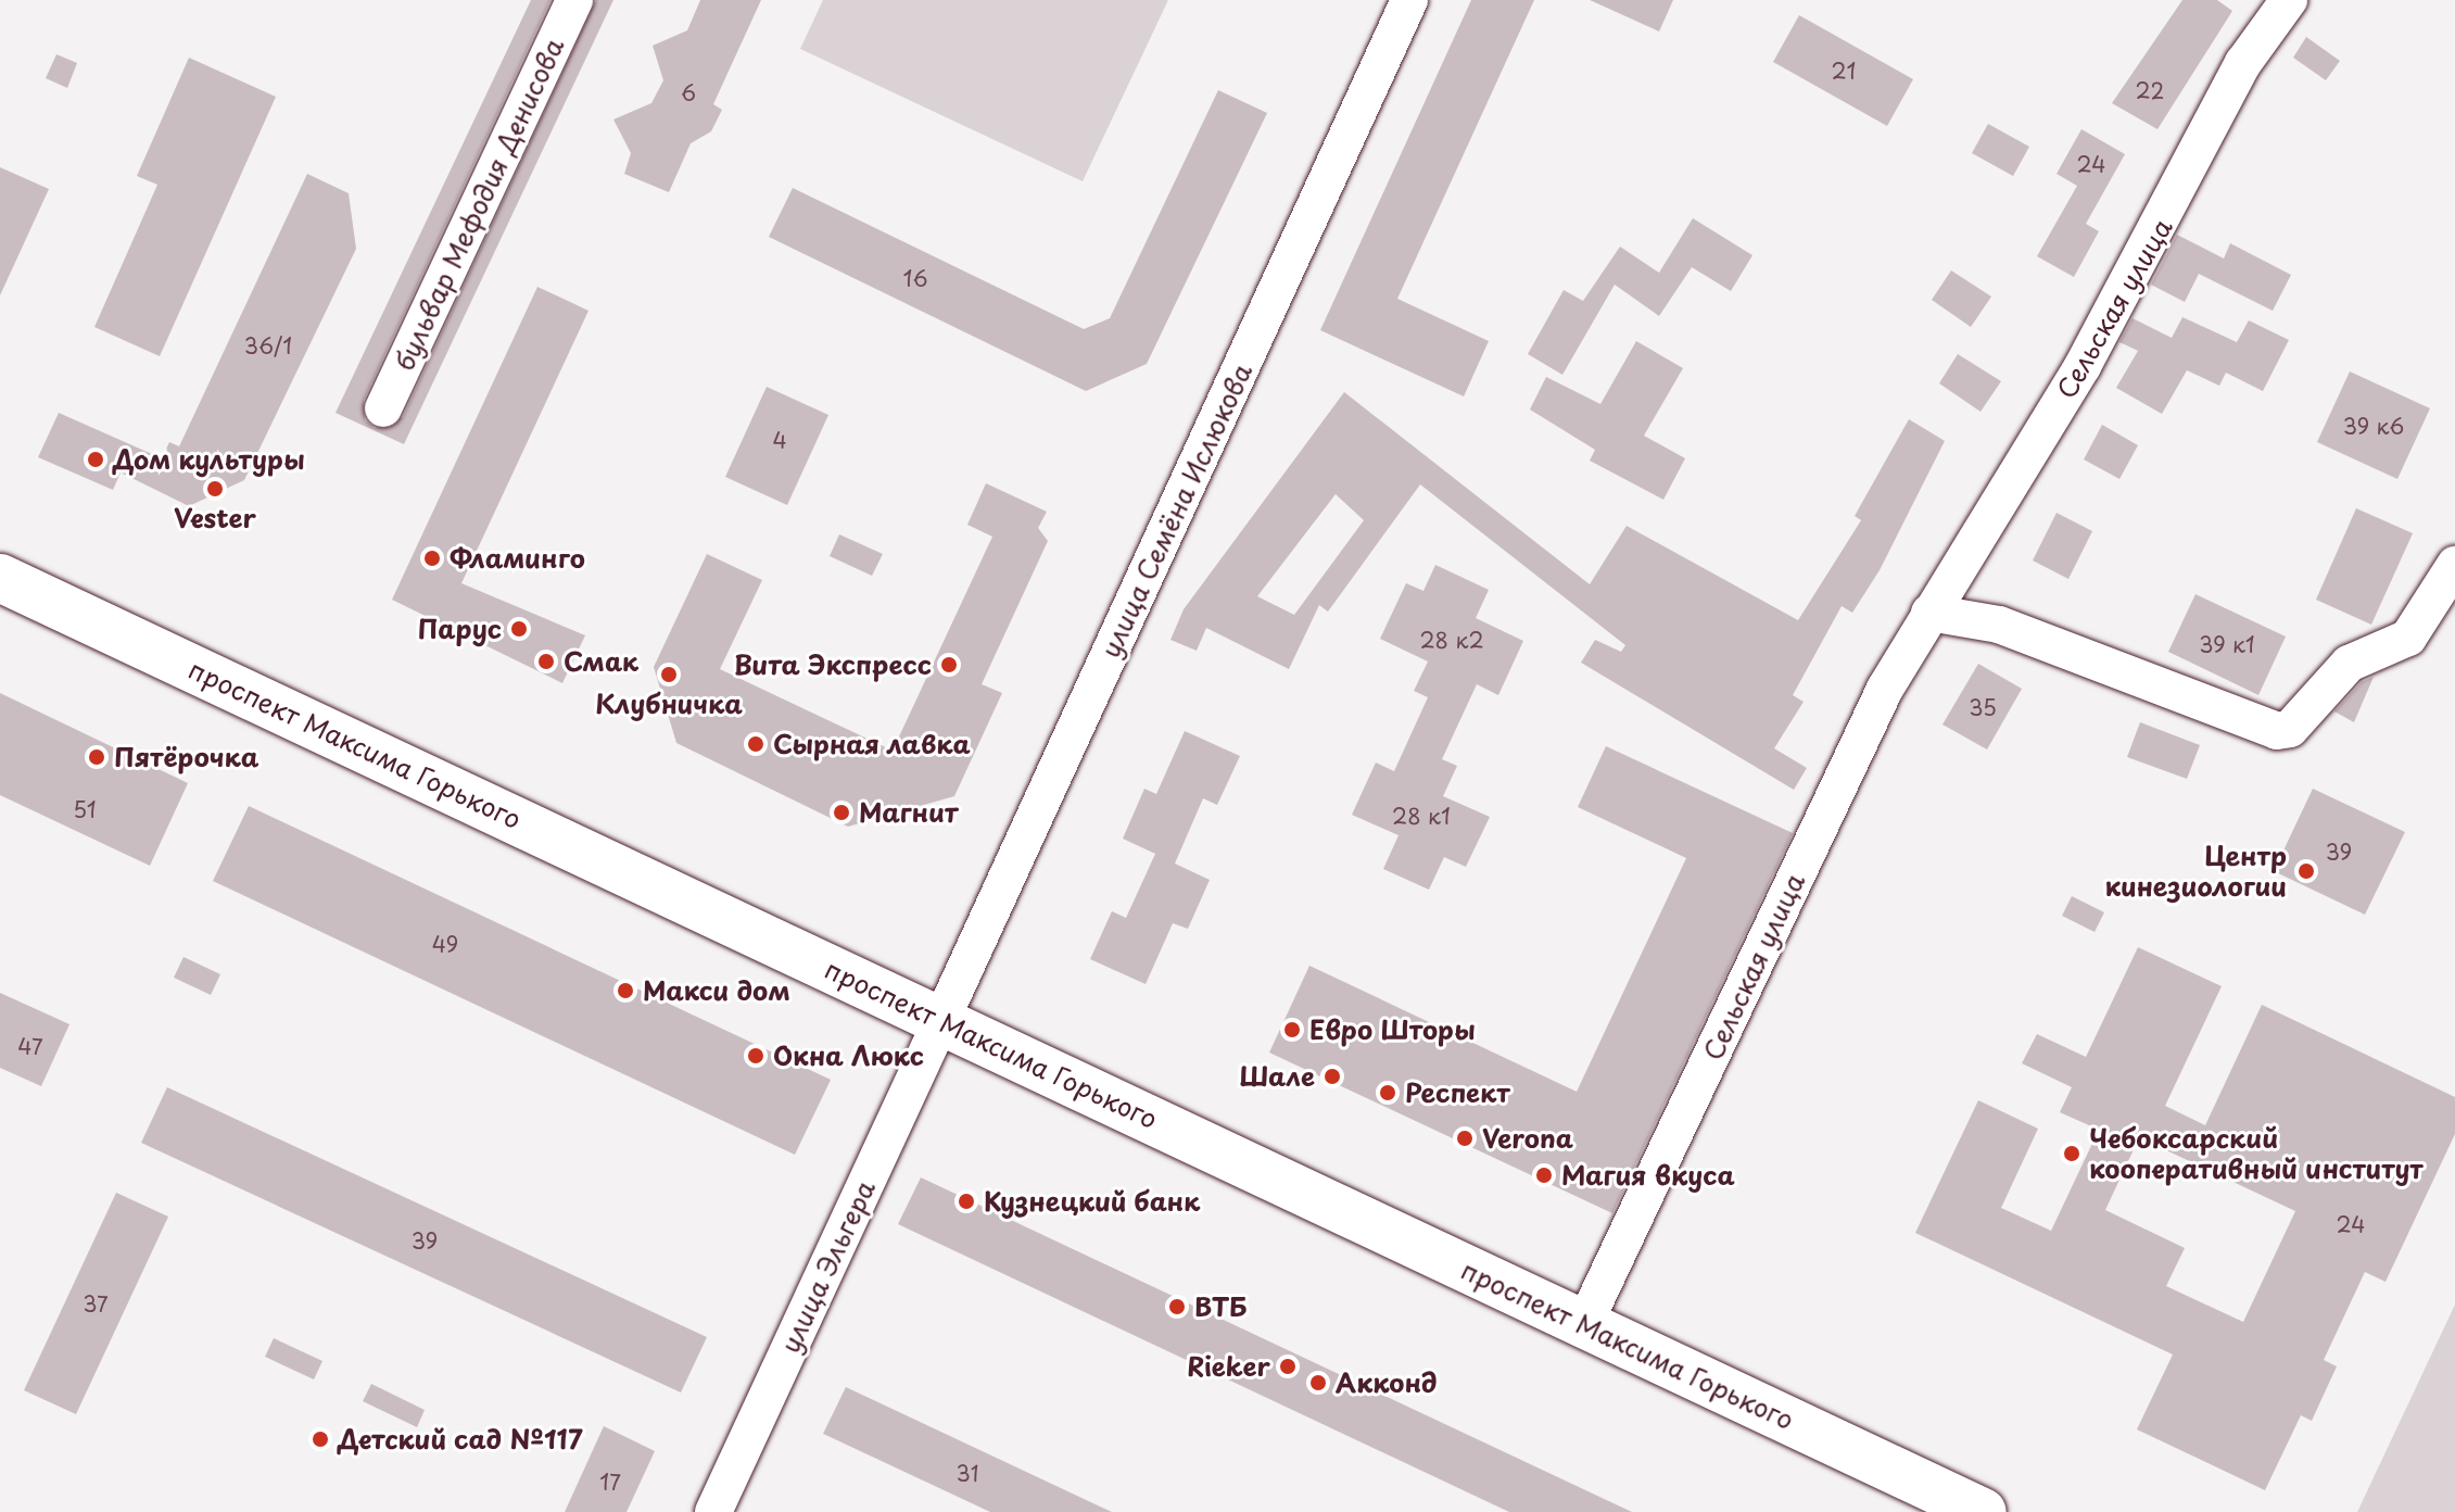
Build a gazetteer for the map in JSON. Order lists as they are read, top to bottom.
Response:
{
  "streets": {
    "main road": ["проспект Максима Горького"],
    "street": [
      "бульвар Мефодия Денисова",
      "Сельская улица",
      "улица Семёна Ислюкова",
      "улица Эльгера"
    ]
  },
  "crossings": [
    ["Сельская улица", "проспект Максима Горького"],
    ["улица Семёна Ислюкова", "проспект Максима Горького"],
    ["улица Семёна Ислюкова", "улица Эльгера"],
    ["проспект Максима Горького", "улица Эльгера"]
  ],
  "places": [
    "Дом культуры",
    "Vester",
    "Фламинго",
    "Парус",
    "Смак",
    "Вита Экспресс",
    "Клубничка",
    "Сырная лавка",
    "Пятёрочка",
    "Магнит",
    "Центр кинезиологии",
    "Макси дом",
    "Евро Шторы",
    "Окна Люкс",
    "Шале",
    "Респект",
    "Verona",
    "Чебоксарский кооперативный институт",
    "Магия вкуса",
    "Кузнецкий банк",
    "ВТБ",
    "Rieker",
    "Акконд",
    "Детский сад №117"
  ],
  "house_numbers": [
    "21",
    "22",
    "6",
    "24",
    "16",
    "36/1",
    "39 к6",
    "4",
    "28 к2",
    "39 к1",
    "35",
    "51",
    "28 к1",
    "39",
    "49",
    "47",
    "24",
    "39",
    "37",
    "31",
    "17"
  ]
}
